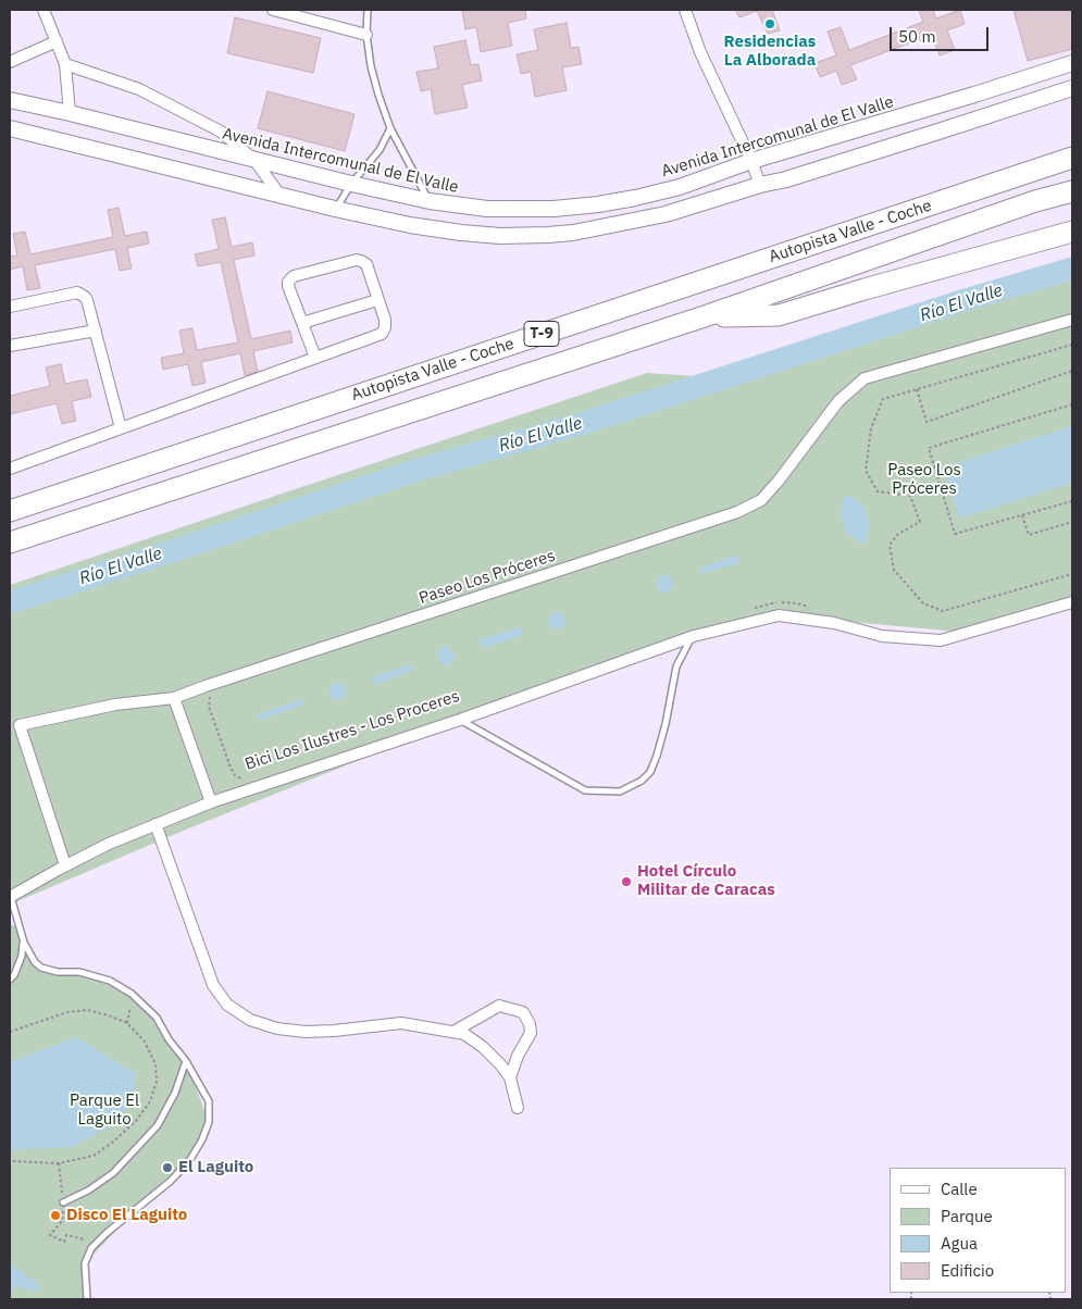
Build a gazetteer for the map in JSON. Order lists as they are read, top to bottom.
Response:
{
  "streets": {
    "highway": ["Autopista Valle - Coche", "T-9"],
    "main road": ["Avenida Intercomunal de El Valle"],
    "street": ["Paseo Los Próceres"],
    "path": ["Bici Los Ilustres - Los Proceres"]
  },
  "water": ["Río El Valle"],
  "parks": ["Paseo Los Próceres", "Parque El Laguito"],
  "places": [
    "Residencias La Alborada",
    "Hotel Círculo Militar de Caracas",
    "El Laguito",
    "Disco El Laguito"
  ],
  "legend": [
    "Calle",
    "Parque",
    "Agua",
    "Edificio"
  ],
  "scale_bar": "50 m"
}
